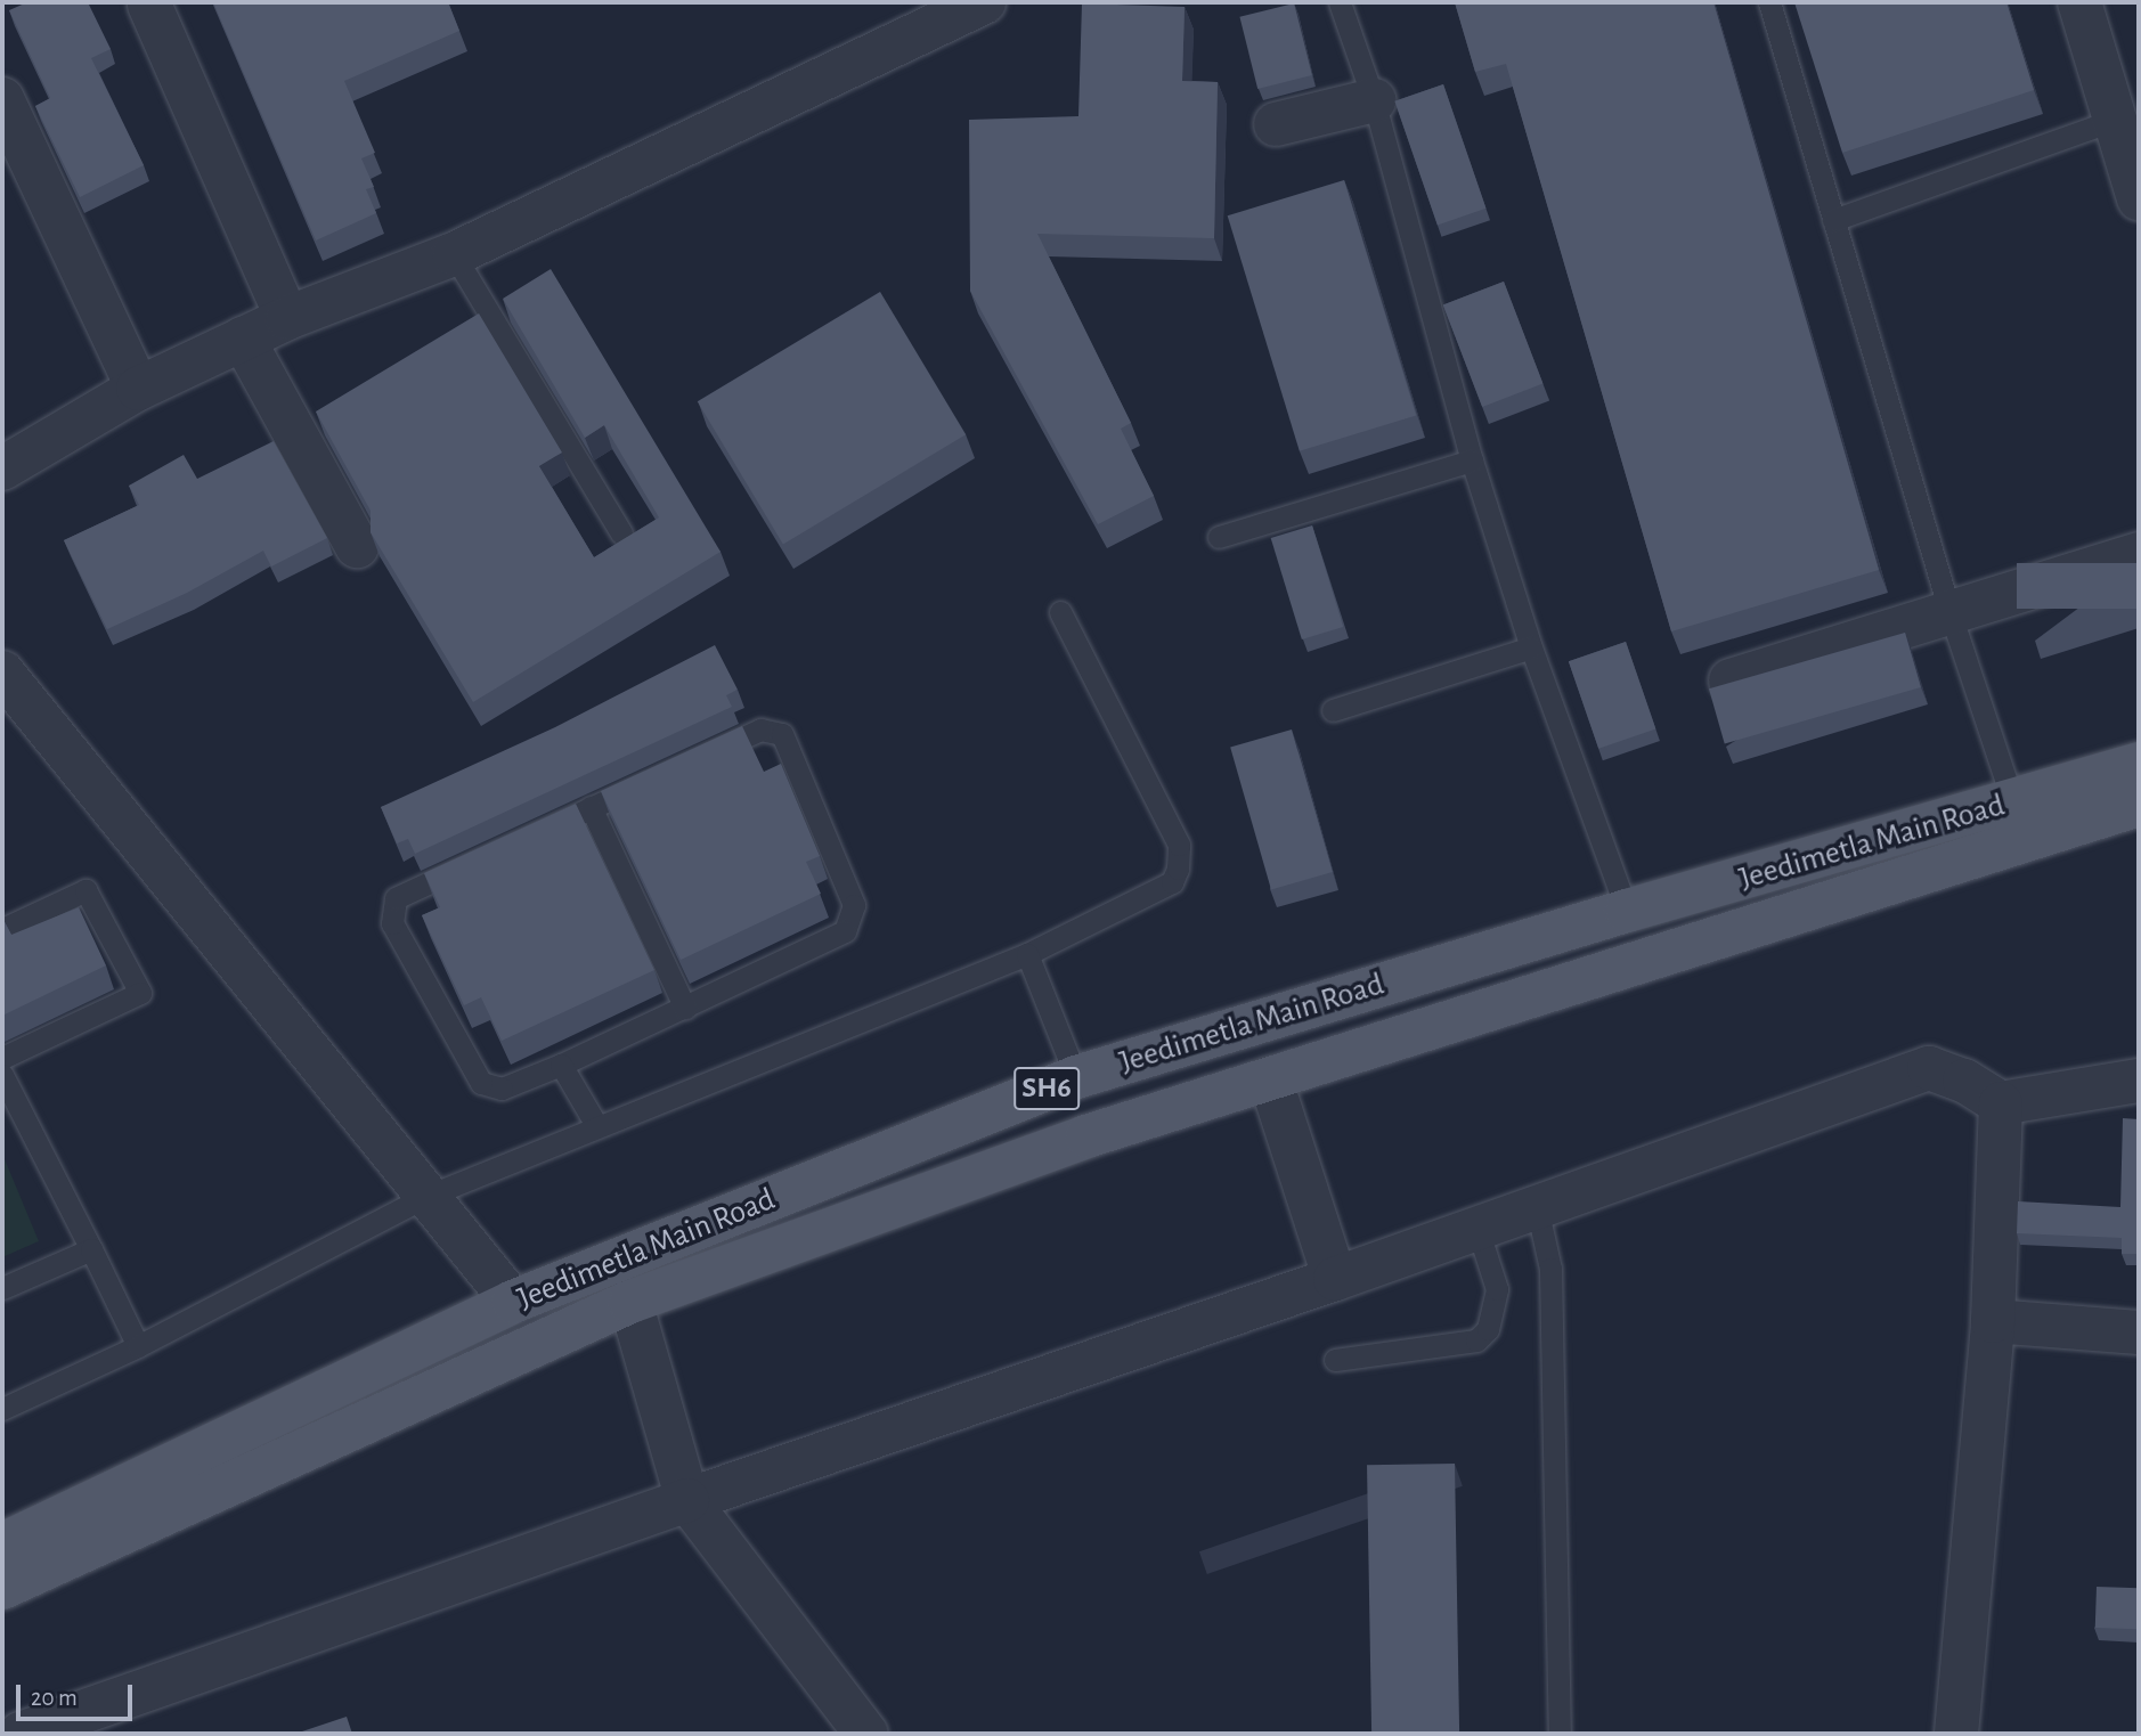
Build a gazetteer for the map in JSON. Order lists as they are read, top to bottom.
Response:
{
  "streets": {
    "main road": ["Jeedimetla Main Road", "SH6"]
  },
  "scale_bar": "20 m"
}
